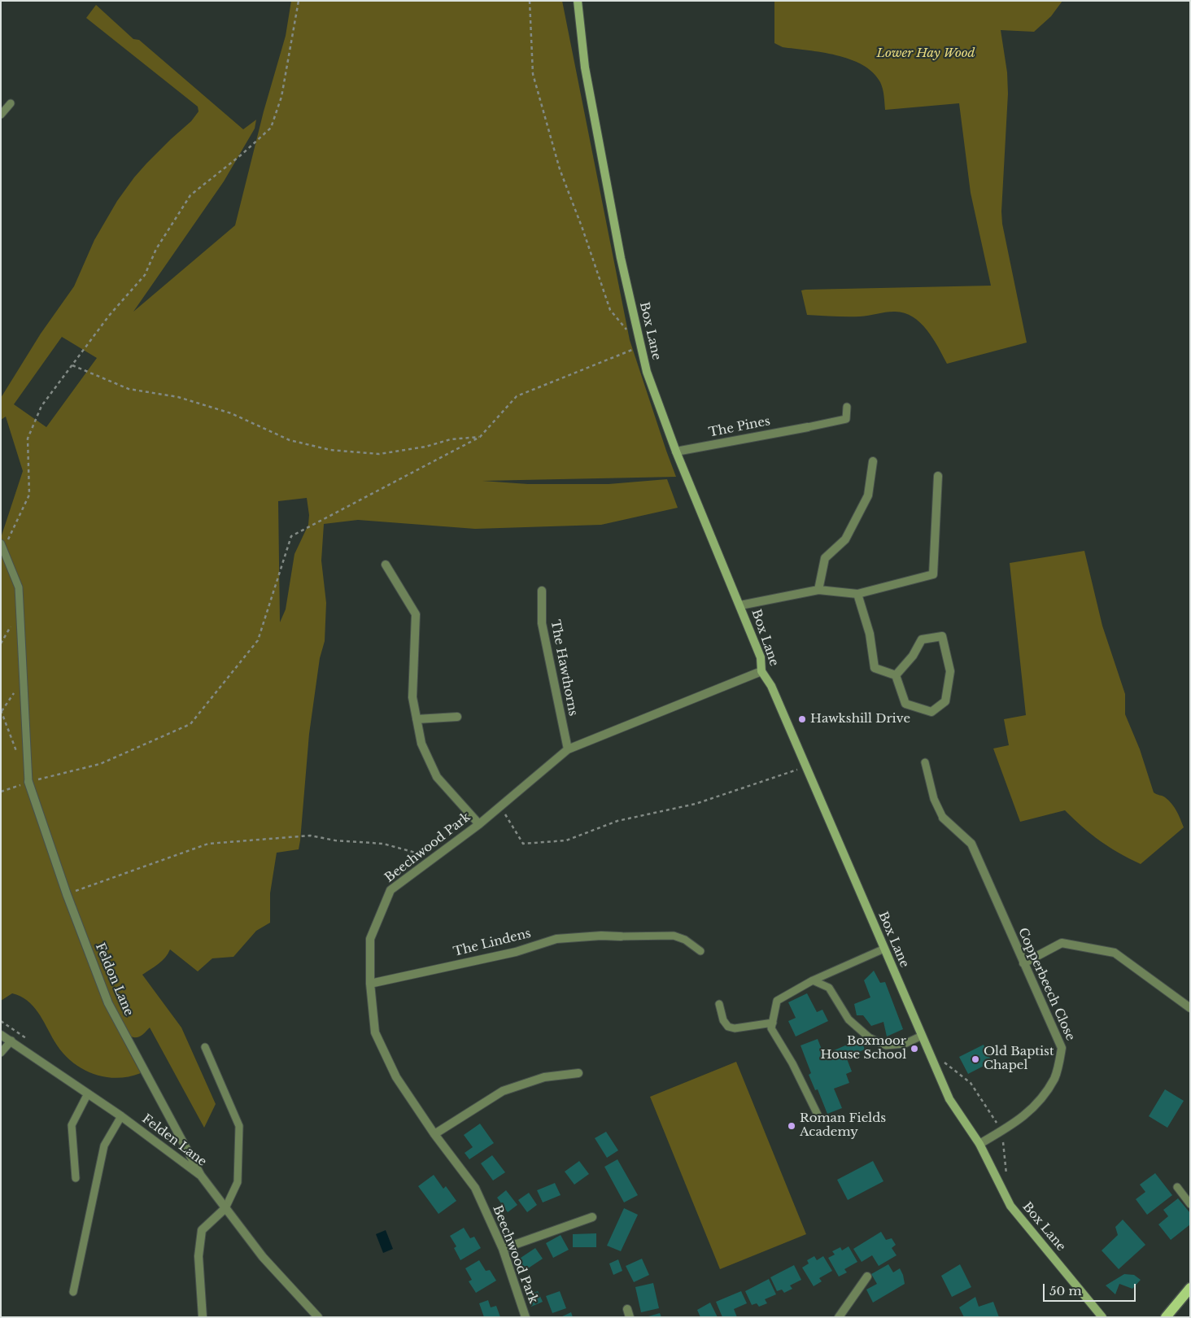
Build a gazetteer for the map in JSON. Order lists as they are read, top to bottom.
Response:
{
  "streets": {
    "main road": ["Box Lane"],
    "street": [
      "The Pines",
      "The Hawthorns",
      "Beechwood Park",
      "The Lindens",
      "Feldon Lane",
      "Copperbeech Close",
      "Felden Lane"
    ]
  },
  "crossings": [
    ["Box Lane", "The Pines"],
    ["Box Lane", "Beechwood Park"],
    ["Box Lane", "Copperbeech Close"],
    ["The Hawthorns", "Beechwood Park"],
    ["Beechwood Park", "The Lindens"],
    ["Feldon Lane", "Felden Lane"]
  ],
  "parks": ["Lower Hay Wood"],
  "places": [
    "Hawkshill Drive",
    "Boxmoor House School",
    "Old Baptist Chapel",
    "Roman Fields Academy"
  ],
  "scale_bar": "50 m"
}
